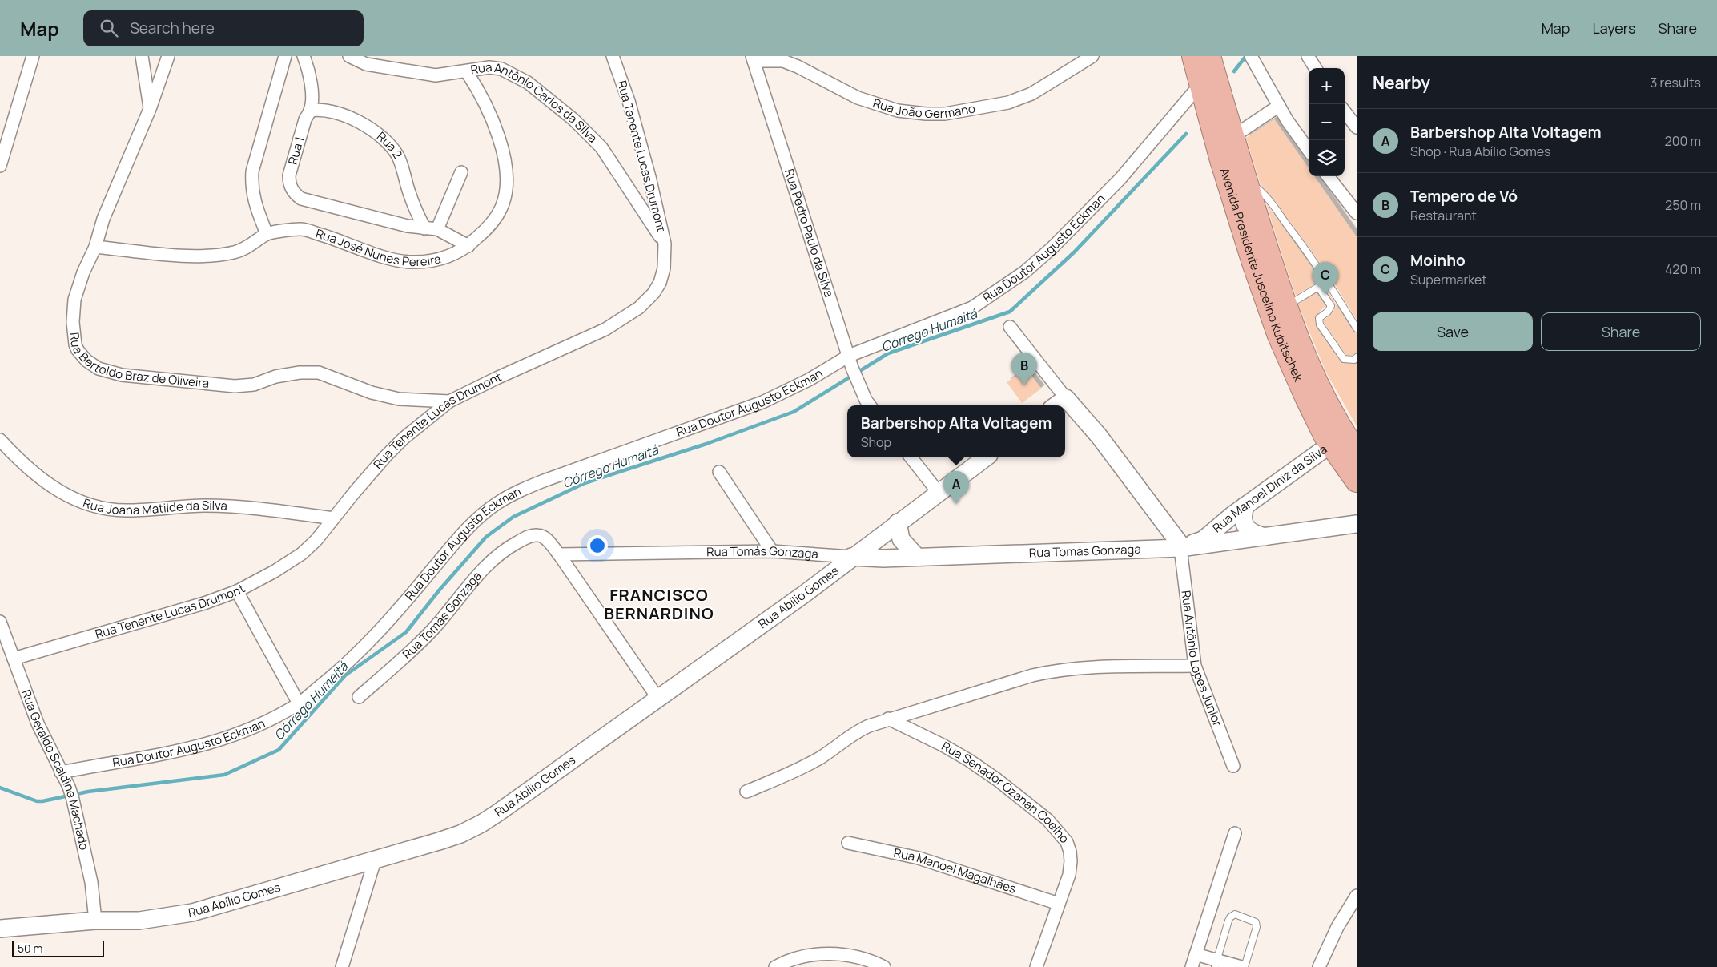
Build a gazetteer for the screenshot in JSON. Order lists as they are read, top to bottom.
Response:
{
  "streets": {
    "highway": ["Avenida Presidente Juscelino Kubitschek"],
    "street": [
      "Rua João Germano",
      "Rua Antônio Carlos da Silva",
      "Rua 2",
      "Rua 1",
      "Rua Tenente Lucas Drumont",
      "Rua Pedro Paulo da Silva",
      "Rua José Nunes Pereira",
      "Rua Doutor Augusto Eckman",
      "Rua Bertoldo Braz de Oliveira",
      "Rua Manoel Diniz da Silva",
      "Rua Joana Matilde da Silva",
      "Rua Tomás Gonzaga",
      "Rua Abílio Gomes",
      "Rua Antônio Lopes Junior",
      "Rua Geraldo Scaldine Machado",
      "Rua Senador Ozanan Coelho",
      "Rua Manoel Magalhães"
    ]
  },
  "crossings": [
    ["Rua João Germano", "Rua Pedro Paulo da Silva"],
    ["Rua Antônio Carlos da Silva", "Rua Tenente Lucas Drumont"],
    ["Rua Antônio Carlos da Silva", "Rua José Nunes Pereira"],
    ["Rua 2", "Rua 1"],
    ["Rua Tenente Lucas Drumont", "Rua Bertoldo Braz de Oliveira"],
    ["Rua Tenente Lucas Drumont", "Rua Joana Matilde da Silva"],
    ["Rua Tenente Lucas Drumont", "Rua Geraldo Scaldine Machado"],
    ["Rua Pedro Paulo da Silva", "Rua Doutor Augusto Eckman"],
    ["Rua José Nunes Pereira", "Rua Bertoldo Braz de Oliveira"],
    ["Rua Doutor Augusto Eckman", "Avenida Presidente Juscelino Kubitschek"],
    ["Rua Doutor Augusto Eckman", "Rua Geraldo Scaldine Machado"],
    ["Avenida Presidente Juscelino Kubitschek", "Rua Manoel Diniz da Silva"],
    ["Rua Manoel Diniz da Silva", "Rua Tomás Gonzaga"],
    ["Rua Manoel Diniz da Silva", "Rua Antônio Lopes Junior"],
    ["Rua Tomás Gonzaga", "Rua Abílio Gomes"],
    ["Rua Tomás Gonzaga", "Rua Antônio Lopes Junior"],
    ["Rua Abílio Gomes", "Rua Geraldo Scaldine Machado"],
    ["Rua Senador Ozanan Coelho", "Rua Manoel Magalhães"]
  ],
  "districts": ["FRANCISCO BERNARDINO"],
  "water": ["Córrego Humaitá"],
  "scale_bar": "50 m",
  "page": {
    "header": "Map",
    "search": "Search here",
    "nav": ["Map", "Layers", "Share"],
    "heading": ["Nearby", "3 results"],
    "map_buttons": ["+", "−"],
    "list": [
      {
        "mark": "A",
        "name": "Barbershop Alta Voltagem",
        "note": "Shop · Rua Abílio Gomes",
        "value": "200 m"
      },
      {
        "mark": "B",
        "name": "Tempero de Vó",
        "note": "Restaurant",
        "value": "250 m"
      },
      {
        "mark": "C",
        "name": "Moinho",
        "note": "Supermarket",
        "value": "420 m"
      }
    ],
    "pins": ["C", "B", "A"],
    "buttons": ["Save", "Share"],
    "popup": ["Barbershop Alta Voltagem", "Shop"],
    "scale": "50 m"
  }
}
